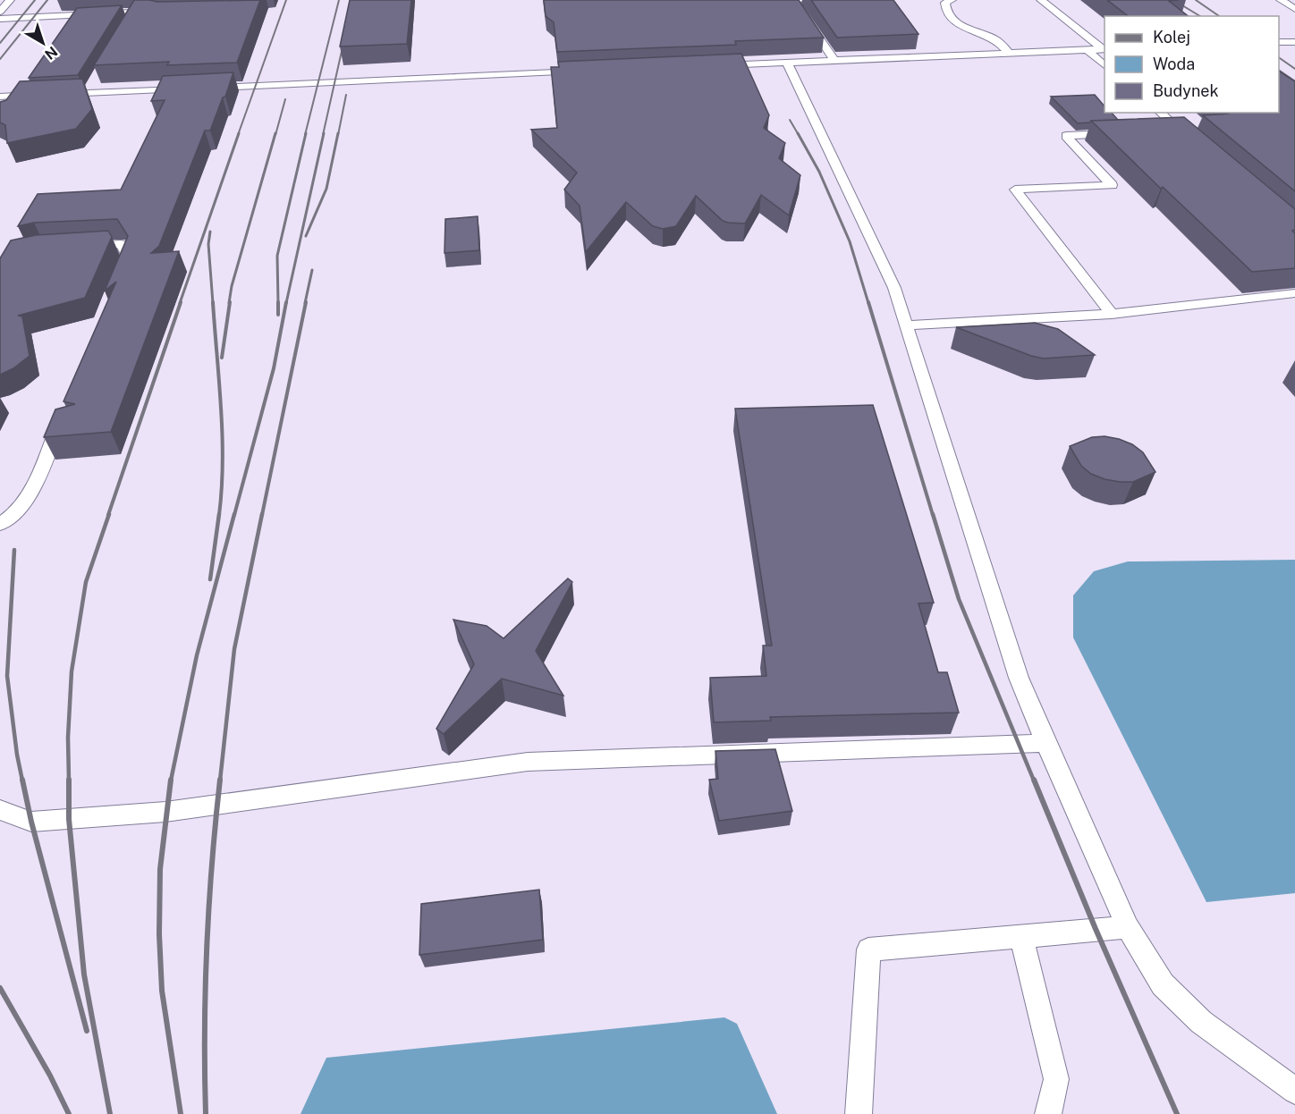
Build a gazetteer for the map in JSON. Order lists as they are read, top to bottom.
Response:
{
  "legend": ["Kolej", "Woda", "Budynek"],
  "north": "bottom right"
}
